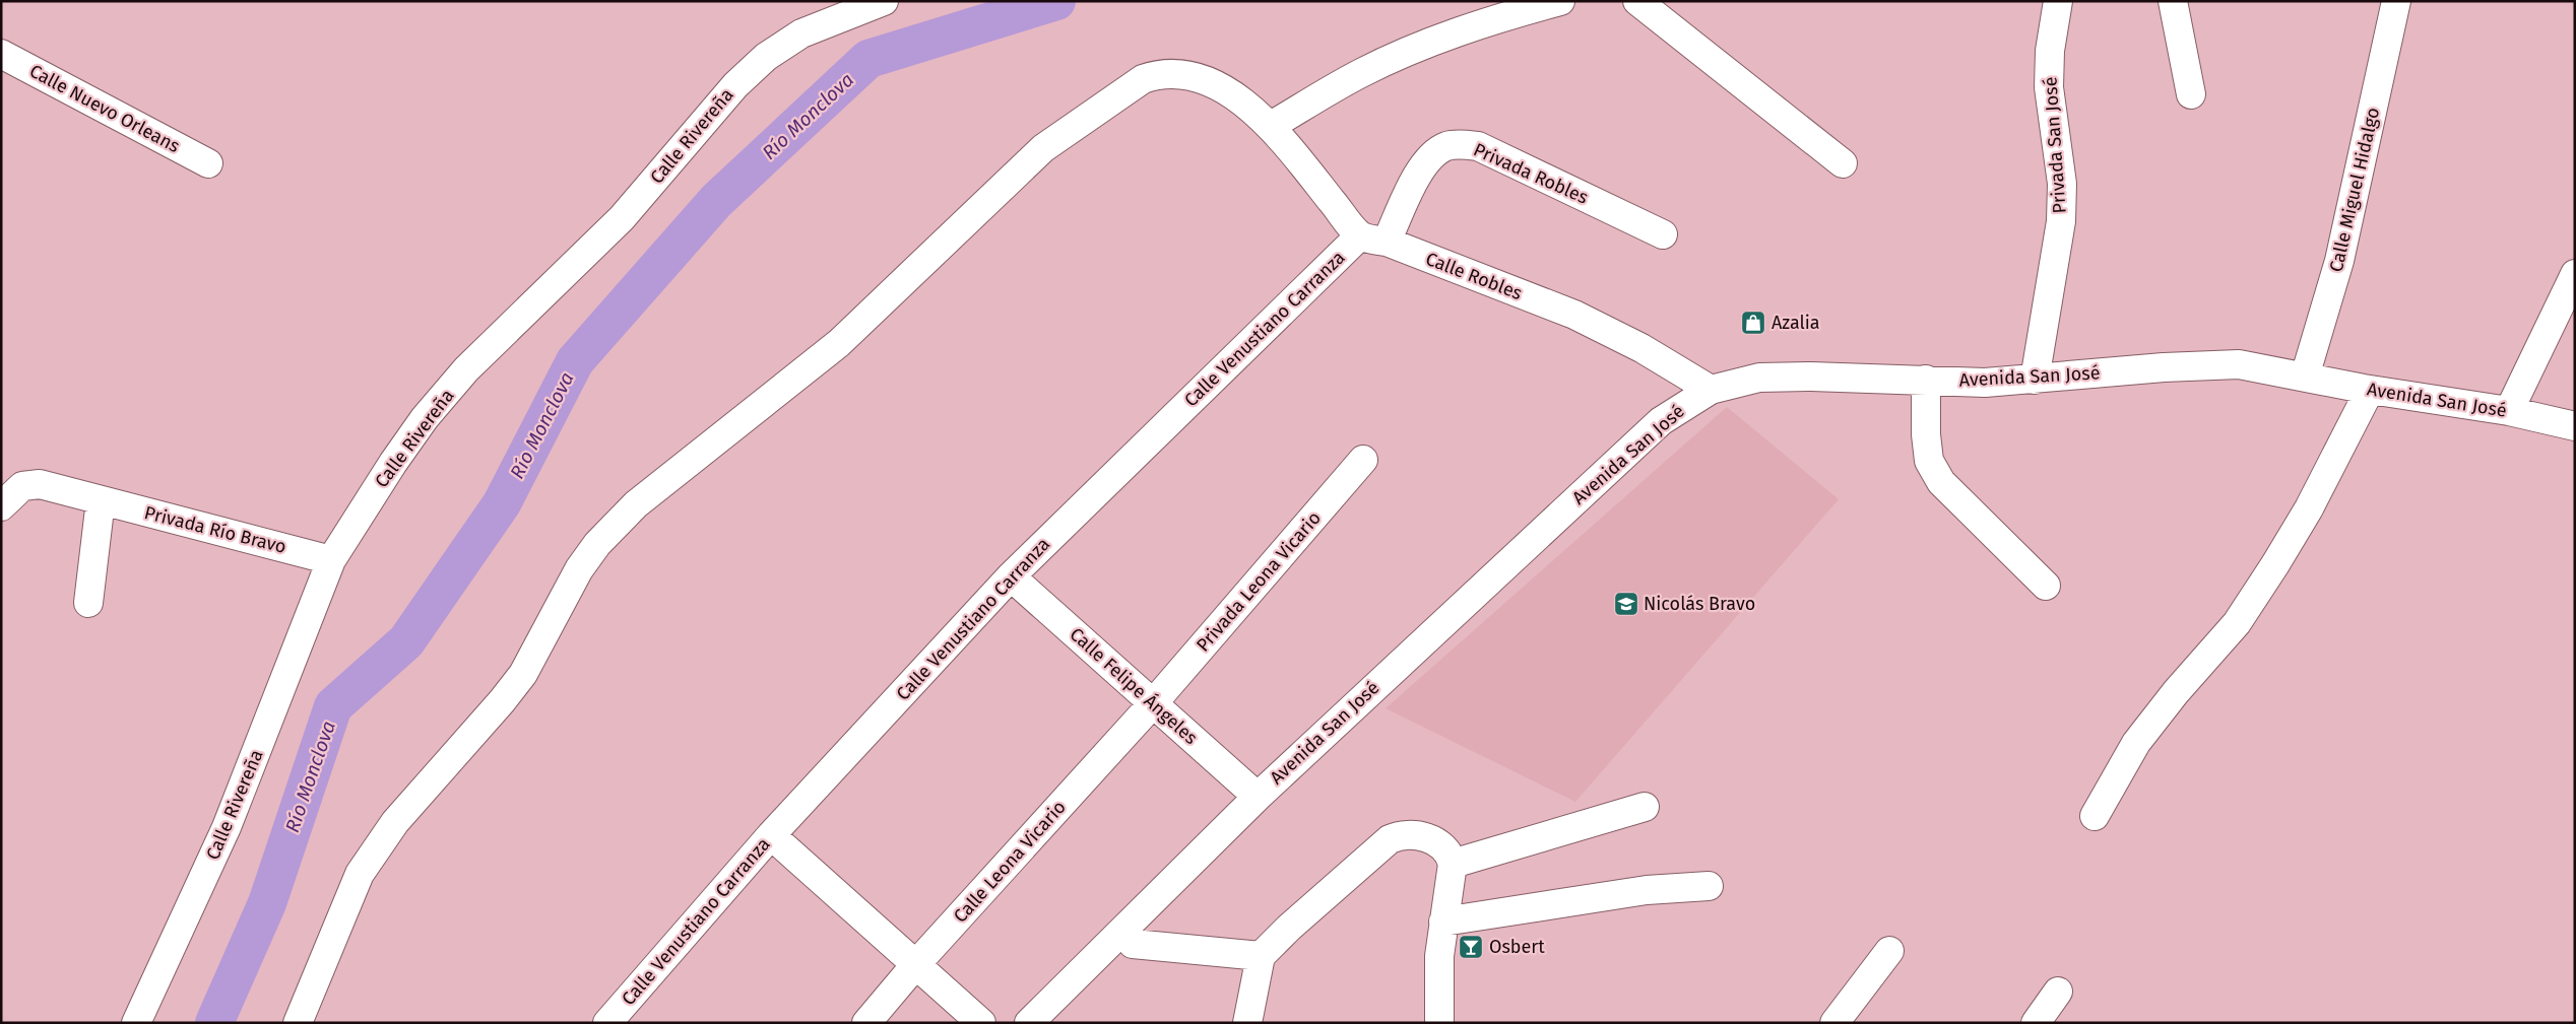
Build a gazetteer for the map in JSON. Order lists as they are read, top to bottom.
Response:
{
  "streets": {
    "street": [
      "Calle Nuevo Orleans",
      "Calle Rivereña",
      "Privada San José",
      "Privada Robles",
      "Calle Miguel Hidalgo",
      "Calle Robles",
      "Calle Venustiano Carranza",
      "Avenida San José",
      "Privada Río Bravo",
      "Privada Leona Vicario",
      "Calle Felipe Ángeles",
      "Calle Leona Vicario"
    ]
  },
  "crossings": [
    ["Calle Rivereña", "Privada Río Bravo"],
    ["Privada San José", "Avenida San José"],
    ["Privada Robles", "Calle Robles"],
    ["Privada Robles", "Calle Venustiano Carranza"],
    ["Calle Miguel Hidalgo", "Avenida San José"],
    ["Calle Robles", "Calle Venustiano Carranza"],
    ["Calle Robles", "Avenida San José"],
    ["Calle Venustiano Carranza", "Calle Felipe Ángeles"],
    ["Avenida San José", "Calle Felipe Ángeles"],
    ["Privada Leona Vicario", "Calle Felipe Ángeles"],
    ["Privada Leona Vicario", "Calle Leona Vicario"],
    ["Calle Felipe Ángeles", "Calle Leona Vicario"]
  ],
  "water": ["Río Monclova"],
  "places": {
    "shop": ["Azalia"],
    "school or university": ["Nicolás Bravo"],
    "bar": ["Osbert"]
  }
}
